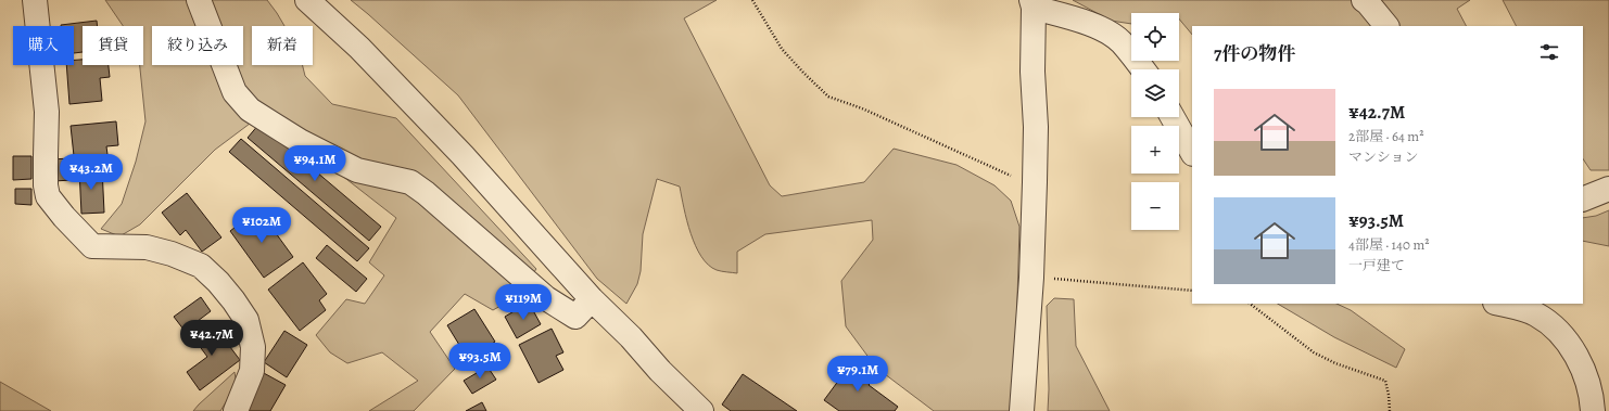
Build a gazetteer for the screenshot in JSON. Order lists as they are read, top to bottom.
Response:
{
  "page": {
    "map_buttons": ["+", "−"],
    "chip": [
      "購入",
      "賃貸",
      "絞り込み",
      "新着"
    ],
    "heading": "7件の物件",
    "list": [
      {
        "name": "¥42.7M",
        "note": "2部屋 · 64 m² · マンション"
      },
      {
        "name": "¥93.5M",
        "note": "4部屋 · 140 m² · 一戸建て"
      }
    ],
    "price": [
      "¥94.1M",
      "¥43.2M",
      "¥102M",
      "¥119M",
      "¥42.7M",
      "¥93.5M",
      "¥79.1M"
    ]
  }
}
